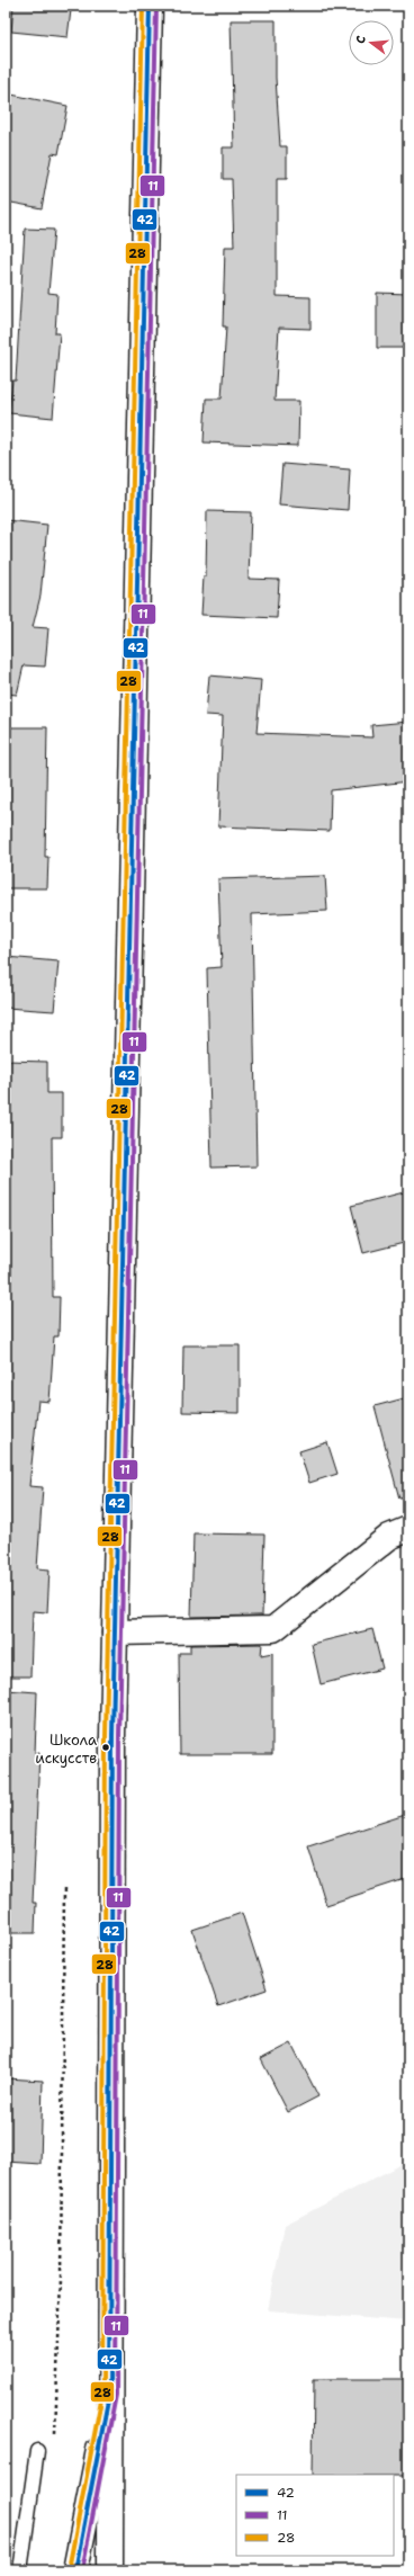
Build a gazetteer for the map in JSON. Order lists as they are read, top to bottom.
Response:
{
  "places": ["Школа искусств"],
  "lines": ["transit line 42", "transit line 11", "transit line 28"],
  "legend": ["42", "11", "28"],
  "north": "left"
}
